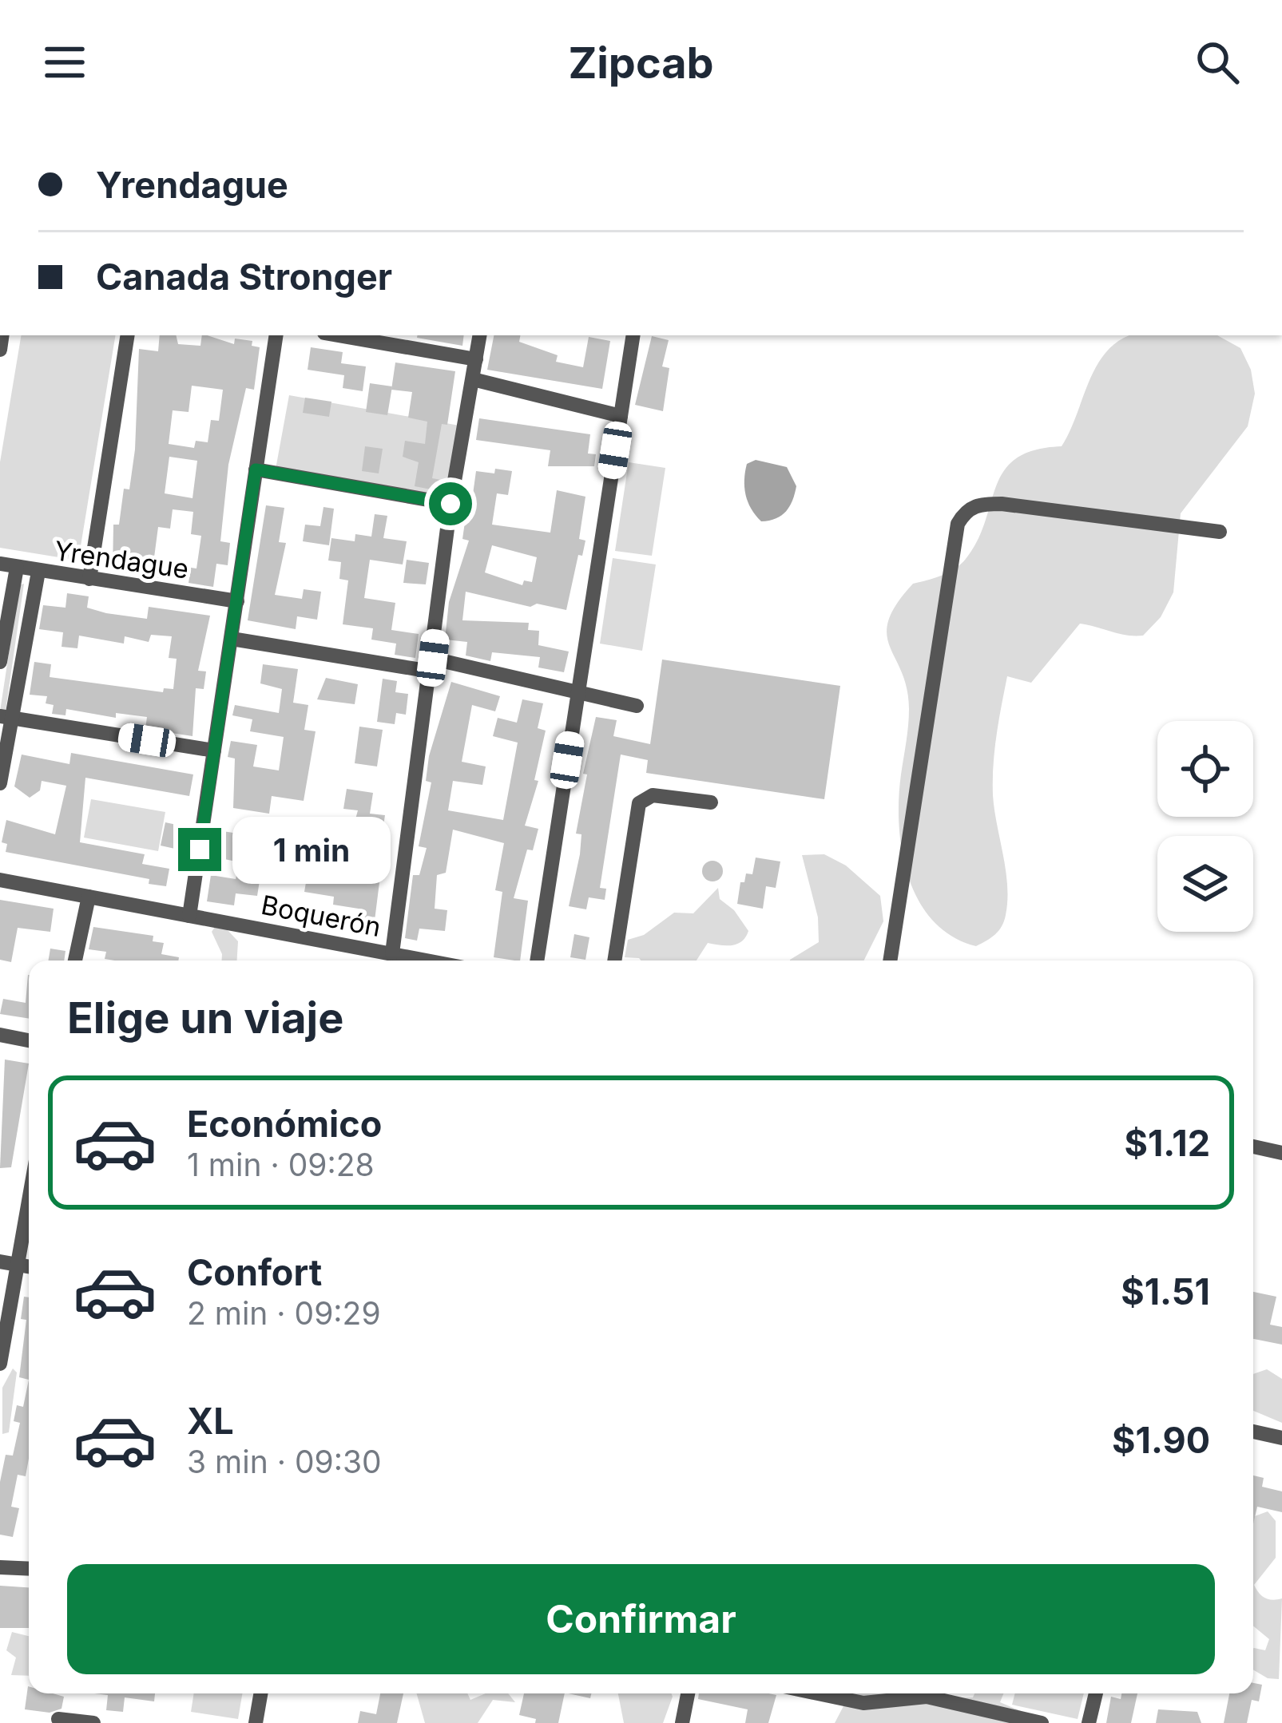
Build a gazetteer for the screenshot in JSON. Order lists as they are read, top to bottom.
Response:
{
  "streets": {
    "street": ["Yrendague", "Boquerón"]
  },
  "page": {
    "header": "Zipcab",
    "banner": ["Yrendague", "Canada Stronger"],
    "bubble": "1 min",
    "heading": "Elige un viaje",
    "list": [
      {
        "name": "Económico",
        "note": "1 min · 09:28",
        "value": "$1.12"
      },
      {
        "name": "Confort",
        "note": "2 min · 09:29",
        "value": "$1.51"
      },
      {
        "name": "XL",
        "note": "3 min · 09:30",
        "value": "$1.90"
      }
    ],
    "buttons": "Confirmar"
  }
}
